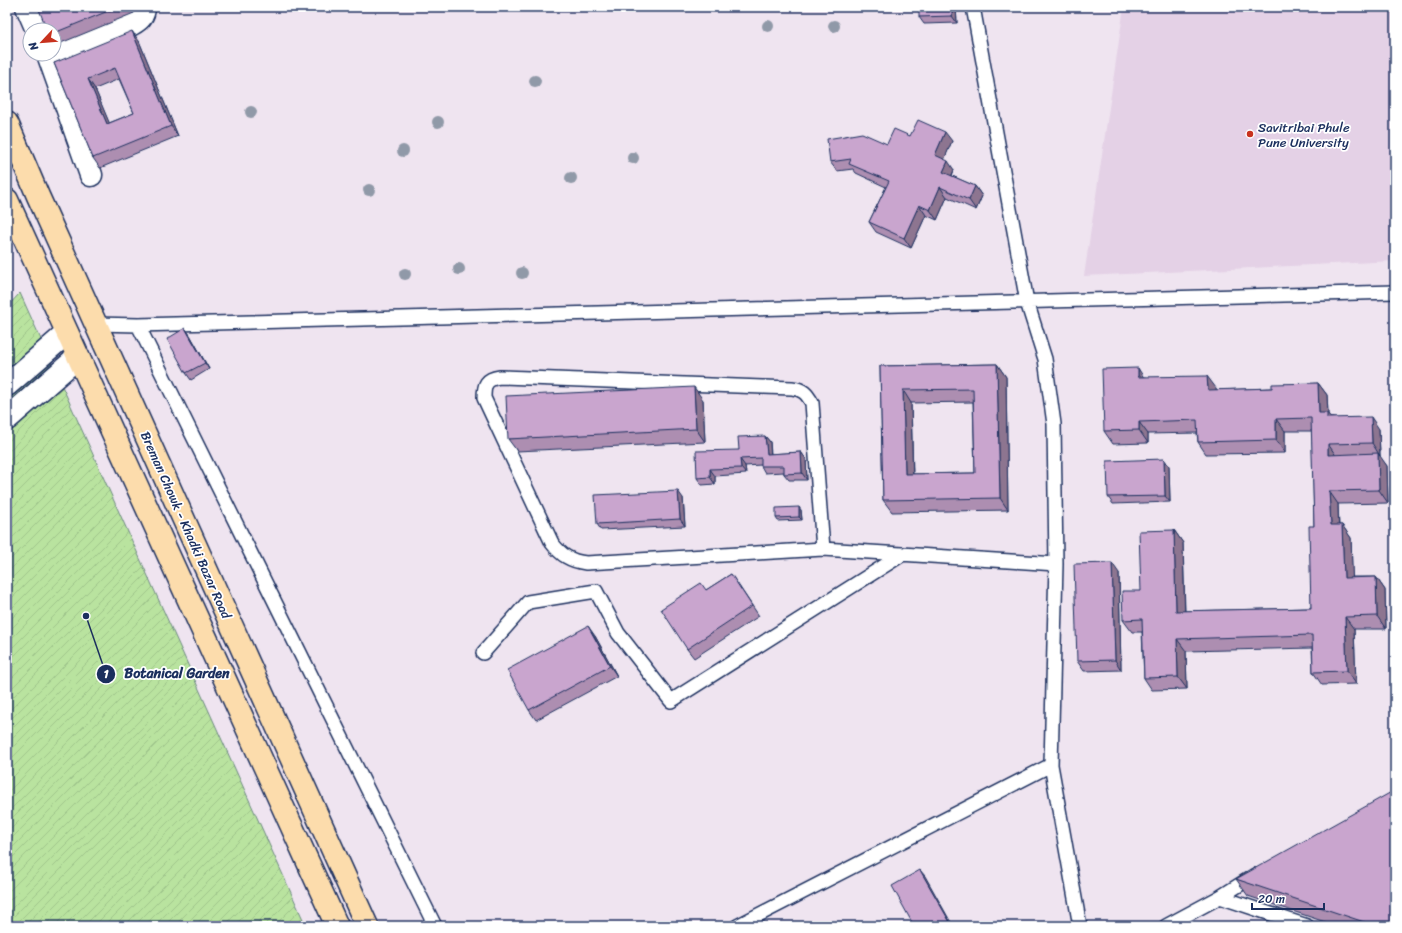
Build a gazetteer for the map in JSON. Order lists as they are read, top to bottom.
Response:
{
  "streets": {
    "main road": ["Breman Chowk - Khadki Bazar Road"]
  },
  "places": ["Savitribai Phule Pune University", "Botanical Garden"],
  "scale_bar": "20 m",
  "north": "bottom left"
}
